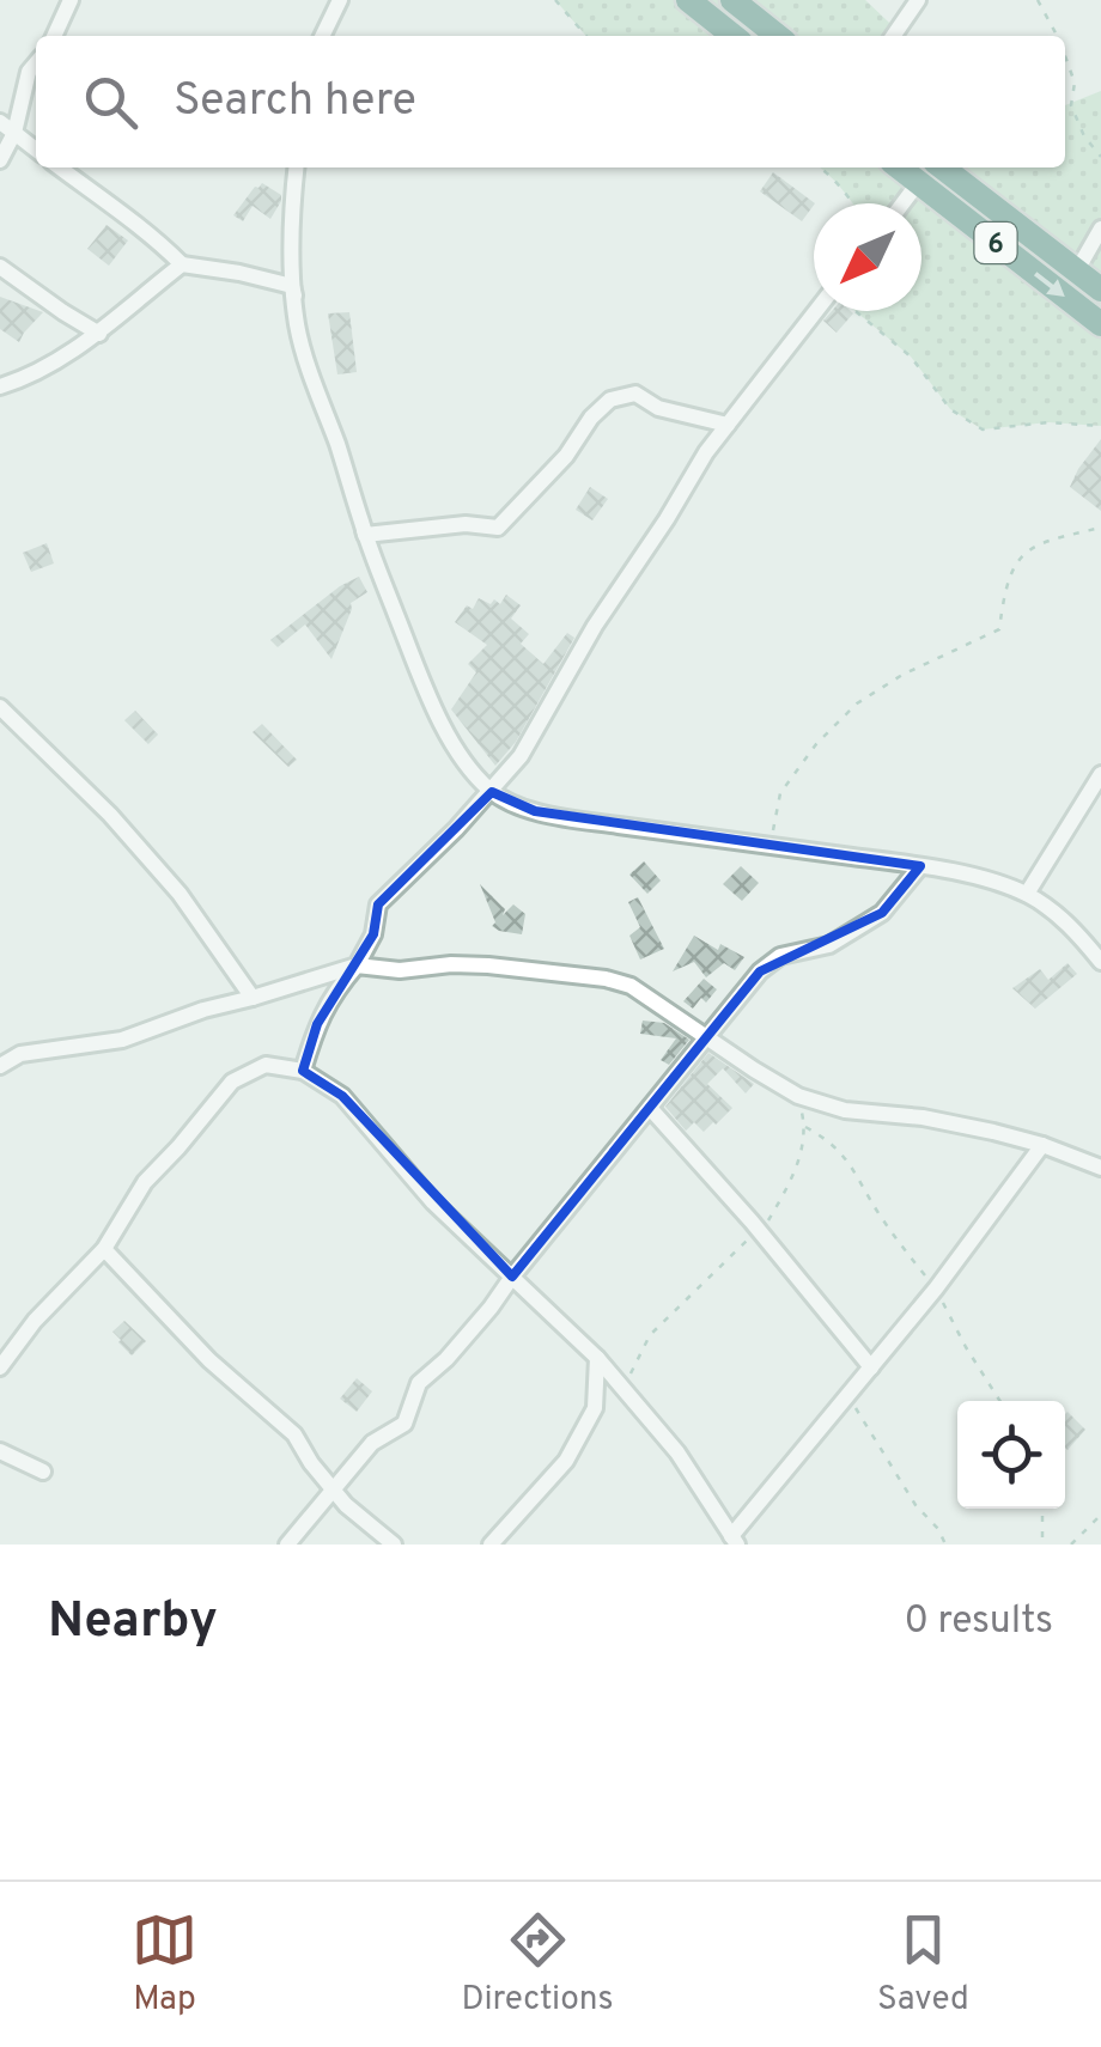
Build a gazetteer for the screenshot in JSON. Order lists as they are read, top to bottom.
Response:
{
  "streets": {
    "highway": ["6"]
  },
  "north": "bottom left",
  "page": {
    "search": "Search here",
    "heading": ["Nearby", "0 results"],
    "nav": ["Map", "Directions", "Saved"]
  }
}
